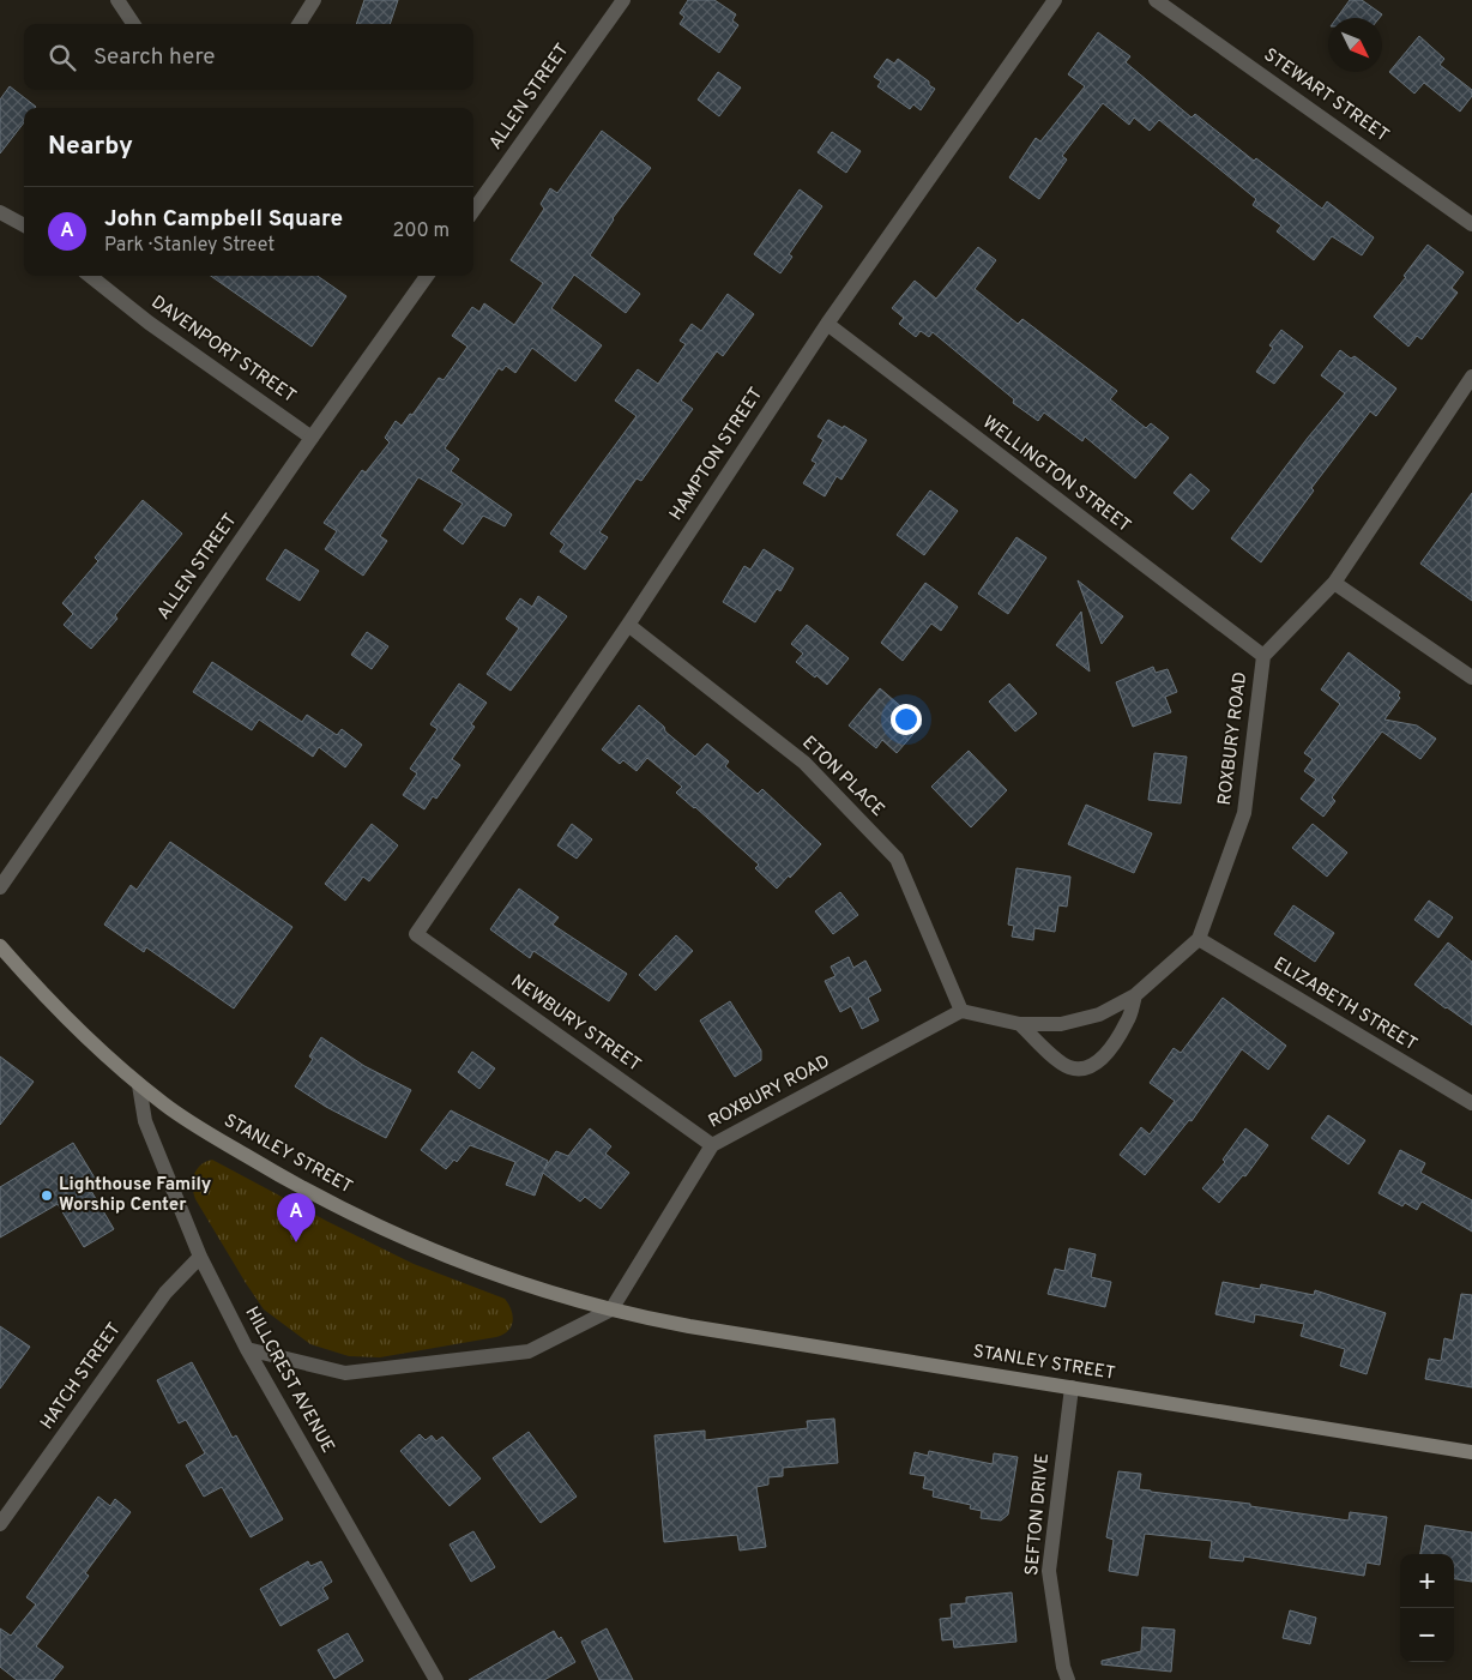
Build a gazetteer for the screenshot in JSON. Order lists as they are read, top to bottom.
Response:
{
  "streets": {
    "main road": ["STANLEY STREET"],
    "street": [
      "STEWART STREET",
      "ALLEN STREET",
      "DAVENPORT STREET",
      "HAMPTON STREET",
      "WELLINGTON STREET",
      "ROXBURY ROAD",
      "ETON PLACE",
      "ELIZABETH STREET",
      "NEWBURY STREET",
      "HATCH STREET",
      "HILLCREST AVENUE",
      "SEFTON DRIVE"
    ]
  },
  "crossings": [
    ["ALLEN STREET", "DAVENPORT STREET"],
    ["HAMPTON STREET", "WELLINGTON STREET"],
    ["HAMPTON STREET", "ETON PLACE"],
    ["HAMPTON STREET", "NEWBURY STREET"],
    ["WELLINGTON STREET", "ROXBURY ROAD"],
    ["ROXBURY ROAD", "ETON PLACE"],
    ["ROXBURY ROAD", "ELIZABETH STREET"],
    ["ROXBURY ROAD", "NEWBURY STREET"],
    ["ROXBURY ROAD", "STANLEY STREET"],
    ["STANLEY STREET", "HILLCREST AVENUE"],
    ["STANLEY STREET", "SEFTON DRIVE"],
    ["HATCH STREET", "HILLCREST AVENUE"]
  ],
  "places": ["Lighthouse Family Worship Center"],
  "north": "bottom right",
  "page": {
    "search": "Search here",
    "heading": "Nearby",
    "list": [
      {
        "mark": "A",
        "name": "John Campbell Square",
        "note": "Park · Stanley Street",
        "value": "200 m"
      }
    ],
    "pins": "A",
    "map_buttons": ["+", "−"]
  }
}
